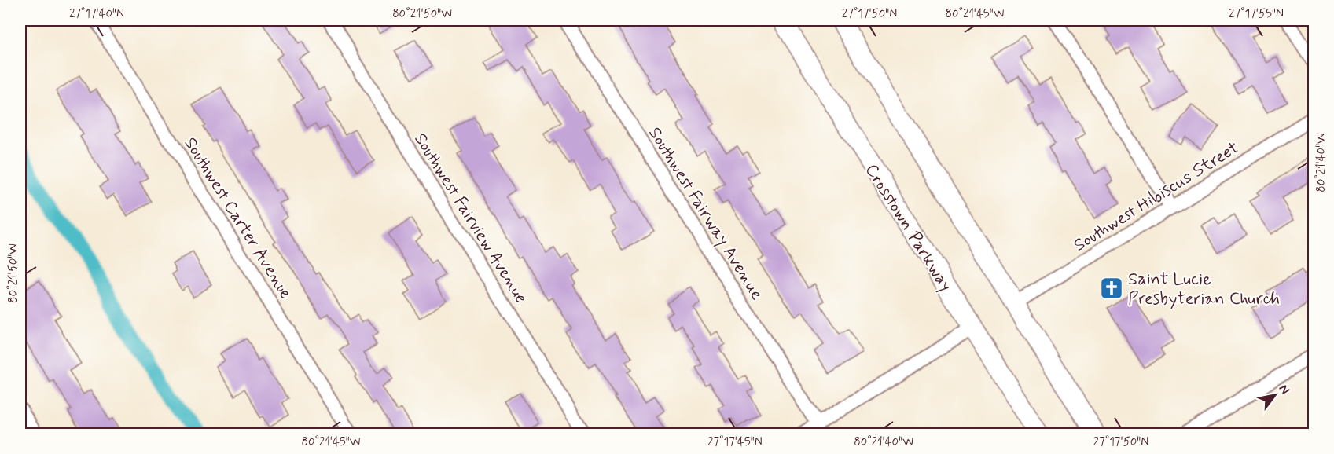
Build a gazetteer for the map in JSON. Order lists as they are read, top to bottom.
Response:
{
  "streets": {
    "main road": ["Crosstown Parkway"],
    "street": [
      "Southwest Hibiscus Street",
      "Southwest Fairway Avenue",
      "Southwest Carter Avenue",
      "Southwest Fairview Avenue"
    ]
  },
  "places": {
    "church": ["Saint Lucie Presbyterian Church"]
  },
  "north": "top right",
  "coordinates": [
    "27°17'40\"N",
    "80°21'50\"W",
    "27°17'50\"N",
    "80°21'45\"W",
    "27°17'55\"N",
    "80°21'40\"W",
    "27°17'45\"N"
  ]
}
